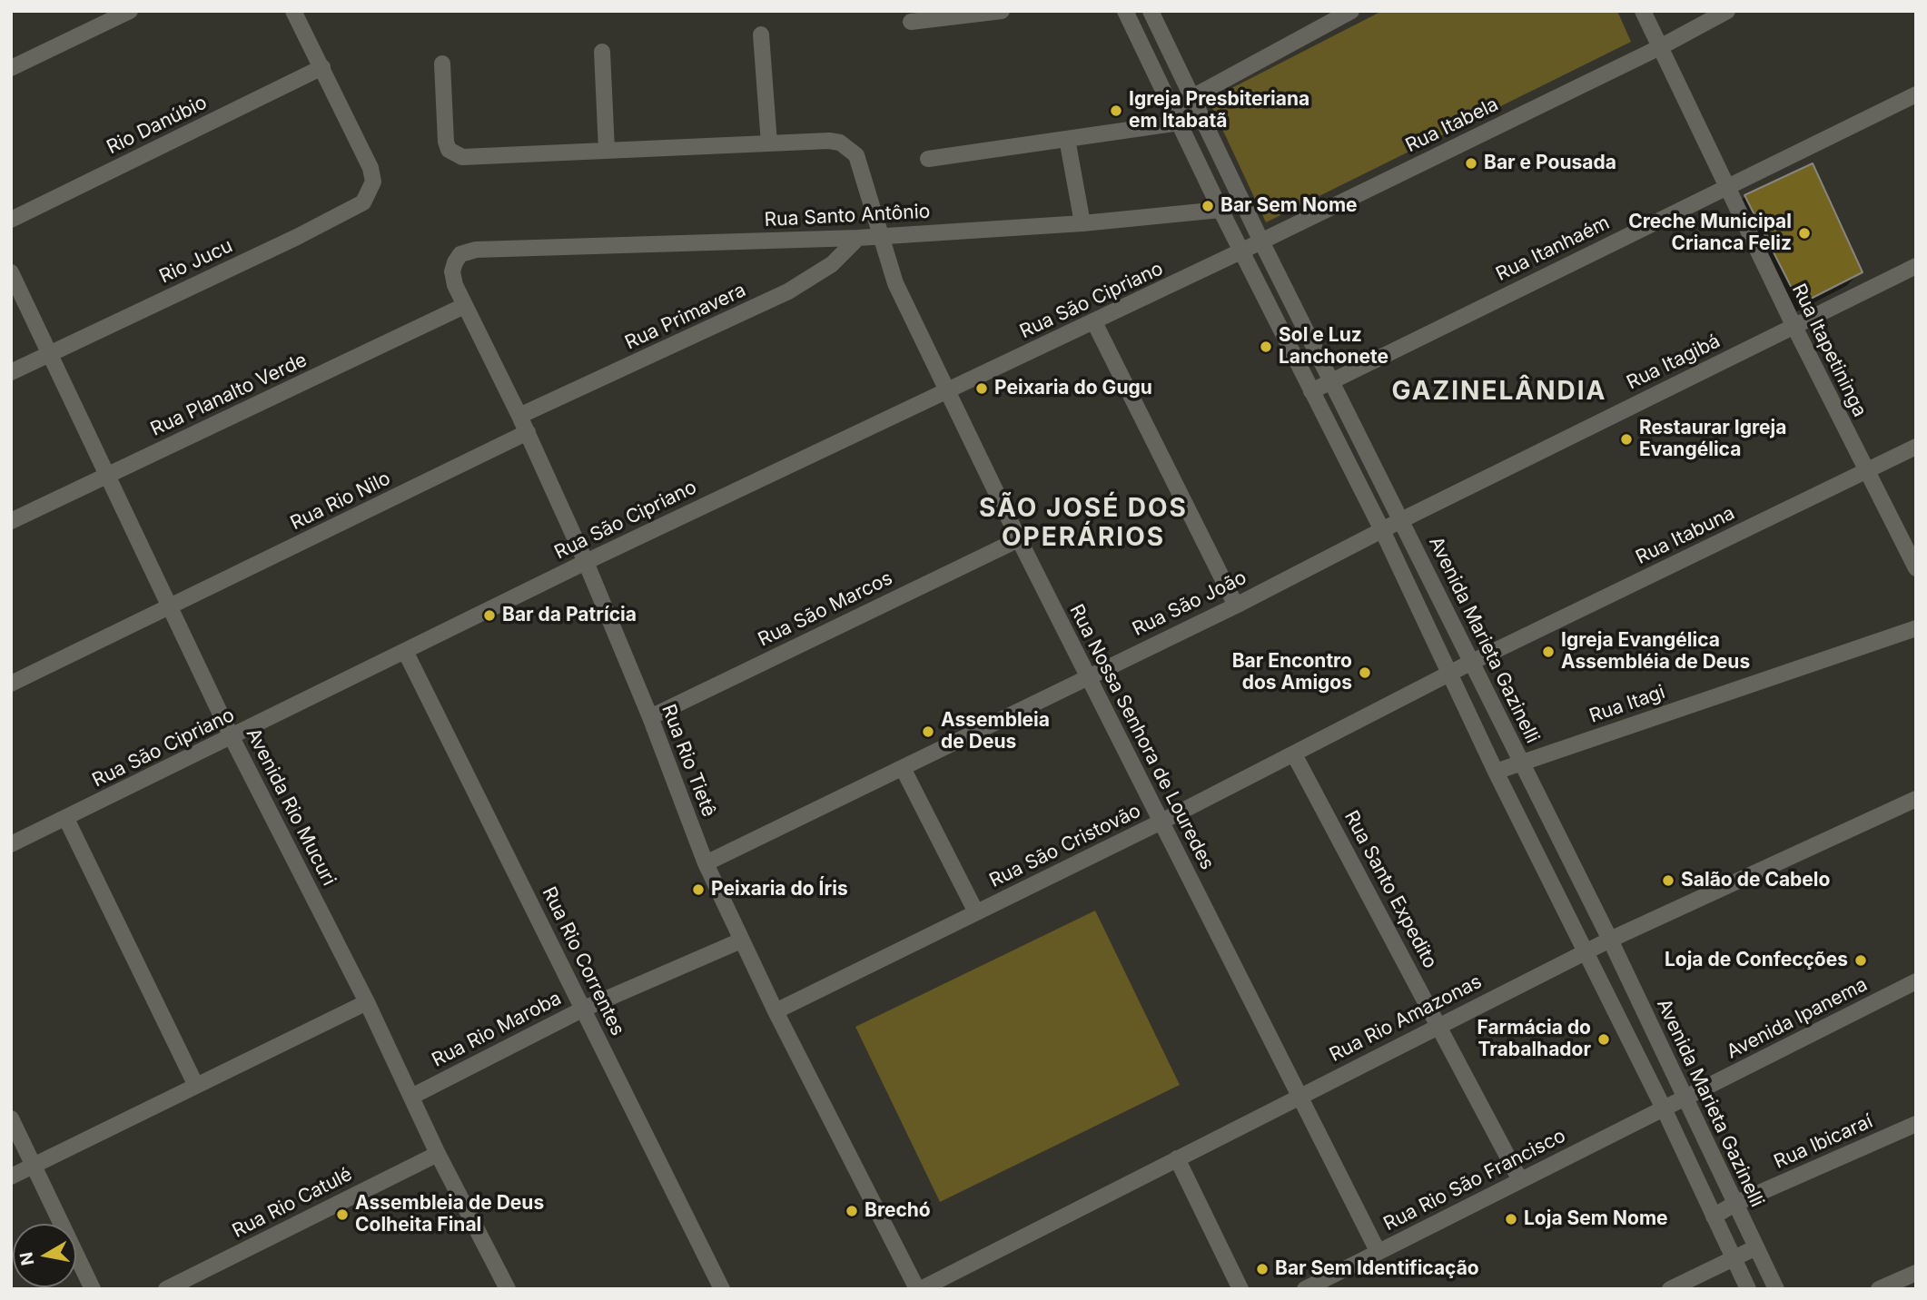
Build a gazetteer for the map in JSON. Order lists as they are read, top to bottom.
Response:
{
  "streets": {
    "street": [
      "Rio Danúbio",
      "Rua Itabela",
      "Rua Santo Antônio",
      "Rua Itanhaém",
      "Rio Jucu",
      "Rua São Cipriano",
      "Rua Primavera",
      "Rua Itapetininga",
      "Rua Itagibá",
      "Rua Planalto Verde",
      "Rua Rio Nilo",
      "Rua Itabuna",
      "Rua São João",
      "Rua São Marcos",
      "Avenida Marieta Gazinelli",
      "Rua Itagi",
      "Rua Nossa Senhora de Louredes",
      "Rua Rio Tietê",
      "Avenida Rio Mucuri",
      "Rua São Cristovão",
      "Rua Santo Expedito",
      "Rua Rio Correntes",
      "Rua Rio Amazonas",
      "Avenida Ipanema",
      "Rua Rio Maroba",
      "Rua Ibicaraí",
      "Rua Rio São Francisco",
      "Rua Rio Catulé"
    ]
  },
  "crossings": [
    ["Rio Danúbio", "Rio Jucu"],
    ["Rua Itabela", "Rua São Cipriano"],
    ["Rua Itabela", "Rua Itapetininga"],
    ["Rua Itabela", "Avenida Marieta Gazinelli"],
    ["Rua Santo Antônio", "Rua Primavera"],
    ["Rua Santo Antônio", "Rua Nossa Senhora de Louredes"],
    ["Rua Santo Antônio", "Rua Rio Tietê"],
    ["Rua Itanhaém", "Rua Itapetininga"],
    ["Rua Itanhaém", "Avenida Marieta Gazinelli"],
    ["Rio Jucu", "Avenida Rio Mucuri"],
    ["Rua São Cipriano", "Avenida Marieta Gazinelli"],
    ["Rua São Cipriano", "Rua Nossa Senhora de Louredes"],
    ["Rua São Cipriano", "Rua Rio Tietê"],
    ["Rua São Cipriano", "Avenida Rio Mucuri"],
    ["Rua São Cipriano", "Rua Rio Correntes"],
    ["Rua Primavera", "Rua Rio Tietê"],
    ["Rua Itapetininga", "Rua Itagibá"],
    ["Rua Itapetininga", "Rua Itabuna"],
    ["Rua Itagibá", "Rua São João"],
    ["Rua Itagibá", "Avenida Marieta Gazinelli"],
    ["Rua Planalto Verde", "Rua Rio Tietê"],
    ["Rua Planalto Verde", "Avenida Rio Mucuri"],
    ["Rua Rio Nilo", "Rua Rio Tietê"],
    ["Rua Rio Nilo", "Avenida Rio Mucuri"],
    ["Rua Itabuna", "Avenida Marieta Gazinelli"],
    ["Rua Itabuna", "Rua São Cristovão"],
    ["Rua São João", "Rua Nossa Senhora de Louredes"],
    ["Rua São João", "Rua Rio Tietê"],
    ["Rua São Marcos", "Rua Nossa Senhora de Louredes"],
    ["Rua São Marcos", "Rua Rio Tietê"],
    ["Avenida Marieta Gazinelli", "Rua Itagi"],
    ["Avenida Marieta Gazinelli", "Rua São Cristovão"],
    ["Avenida Marieta Gazinelli", "Rua Rio Amazonas"],
    ["Avenida Marieta Gazinelli", "Avenida Ipanema"],
    ["Avenida Marieta Gazinelli", "Rua Ibicaraí"],
    ["Rua Nossa Senhora de Louredes", "Rua São Cristovão"],
    ["Rua Nossa Senhora de Louredes", "Rua Rio Amazonas"],
    ["Rua Nossa Senhora de Louredes", "Rua Rio São Francisco"],
    ["Rua Rio Tietê", "Rua São Cristovão"],
    ["Rua Rio Tietê", "Rua Rio Amazonas"],
    ["Rua Rio Tietê", "Rua Rio Maroba"],
    ["Avenida Rio Mucuri", "Rua Rio Maroba"],
    ["Avenida Rio Mucuri", "Rua Rio Catulé"],
    ["Rua São Cristovão", "Rua Santo Expedito"],
    ["Rua Santo Expedito", "Rua Rio Amazonas"],
    ["Rua Santo Expedito", "Rua Rio São Francisco"],
    ["Rua Rio Correntes", "Rua Rio Maroba"],
    ["Avenida Ipanema", "Rua Rio São Francisco"]
  ],
  "districts": ["GAZINELÂNDIA", "SÃO JOSÉ DOS OPERÁRIOS"],
  "places": [
    "Igreja Presbiteriana em Itabatã",
    "Bar e Pousada",
    "Bar Sem Nome",
    "Creche Municipal Crianca Feliz",
    "Sol e Luz Lanchonete",
    "Peixaria do Gugu",
    "Restaurar Igreja Evangélica",
    "Bar da Patrícia",
    "Igreja Evangélica Assembléia de Deus",
    "Bar Encontro dos Amigos",
    "Assembleia de Deus",
    "Salão de Cabelo",
    "Peixaria do Íris",
    "Loja de Confecções",
    "Farmácia do Trabalhador",
    "Brechó",
    "Assembleia de Deus Colheita Final",
    "Loja Sem Nome",
    "Bar Sem Identificação"
  ],
  "north": "left"
}
